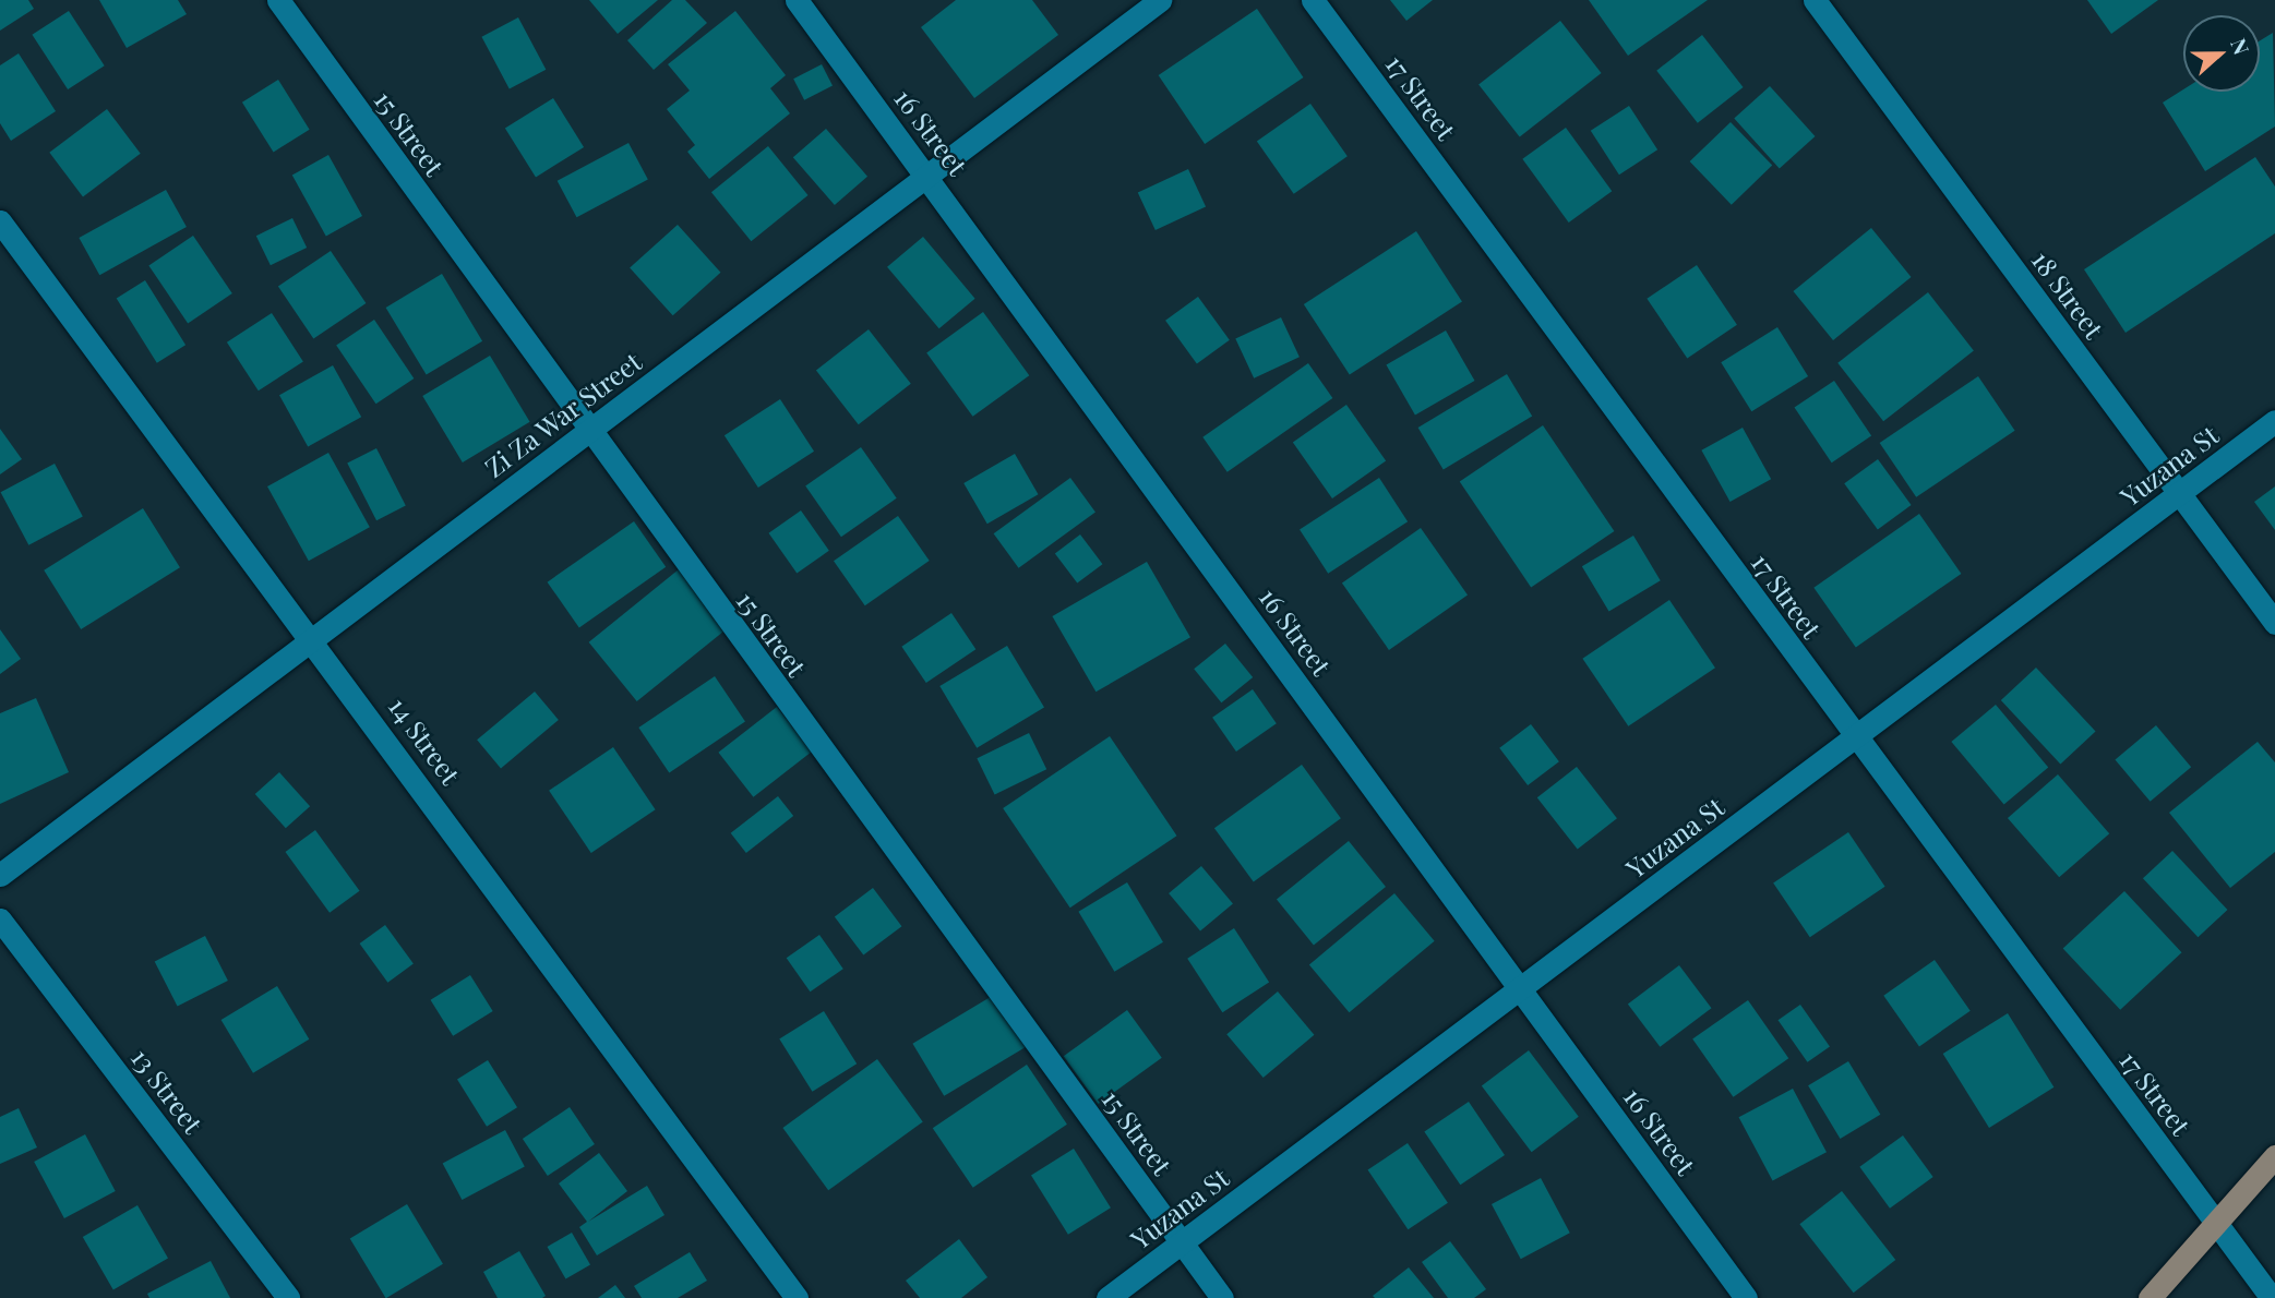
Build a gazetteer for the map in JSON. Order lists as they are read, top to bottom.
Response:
{
  "streets": {
    "street": [
      "17 Street",
      "16 Street",
      "15 Street",
      "18 Street",
      "Zi Za War Street",
      "Yuzana St",
      "14 Street",
      "13 Street"
    ]
  },
  "crossings": [
    ["17 Street", "Yuzana St"],
    ["16 Street", "Zi Za War Street"],
    ["16 Street", "Yuzana St"],
    ["15 Street", "Zi Za War Street"],
    ["15 Street", "Yuzana St"],
    ["18 Street", "Yuzana St"],
    ["Zi Za War Street", "14 Street"]
  ],
  "north": "right"
}
